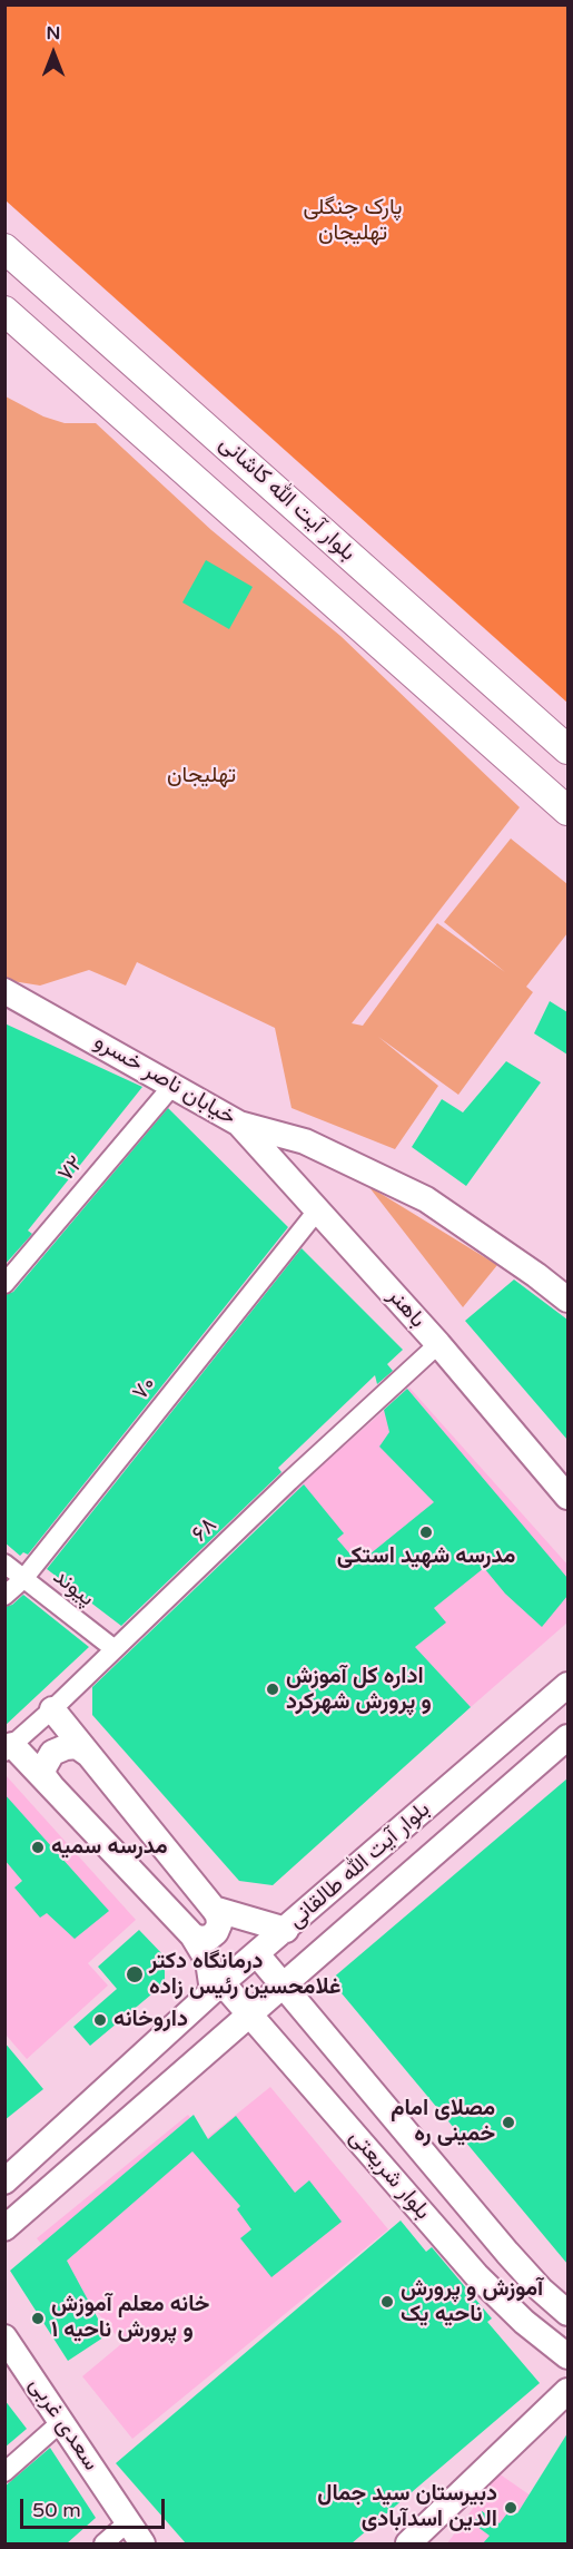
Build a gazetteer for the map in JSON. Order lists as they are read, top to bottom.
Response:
{
  "streets": {
    "main road": [
      "بلوار آیت الله کاشانی",
      "خیابان ناصر خسرو",
      "باهنر",
      "بلوار آیت الله طالقانی",
      "بلوار شریعتی",
      "سعدی غربی"
    ],
    "street": [
      "۷۲",
      "۷۰",
      "۶۸",
      "پیوند"
    ]
  },
  "crossings": [
    ["خیابان ناصر خسرو", "۷۲"],
    ["خیابان ناصر خسرو", "باهنر"],
    ["باهنر", "۷۰"],
    ["باهنر", "۶۸"],
    ["۷۰", "پیوند"],
    ["۶۸", "پیوند"],
    ["بلوار آیت الله طالقانی", "بلوار شریعتی"]
  ],
  "parks": ["پارک جنگلی تهلیجان", "تهلیجان"],
  "places": [
    "مدرسه شهید استکی",
    "اداره کل آموزش و پرورش شهرکرد",
    "مدرسه سمیه",
    "درمانگاه دکتر غلامحسین رئیس زاده",
    "داروخانه",
    "مصلای امام خمینی ره",
    "آموزش و پرورش ناحیه یک",
    "خانه معلم آموزش و پرورش ناحیه ۱",
    "دبیرستان سید جمال الدین اسدآبادی"
  ],
  "scale_bar": "50 m",
  "north": "top"
}
